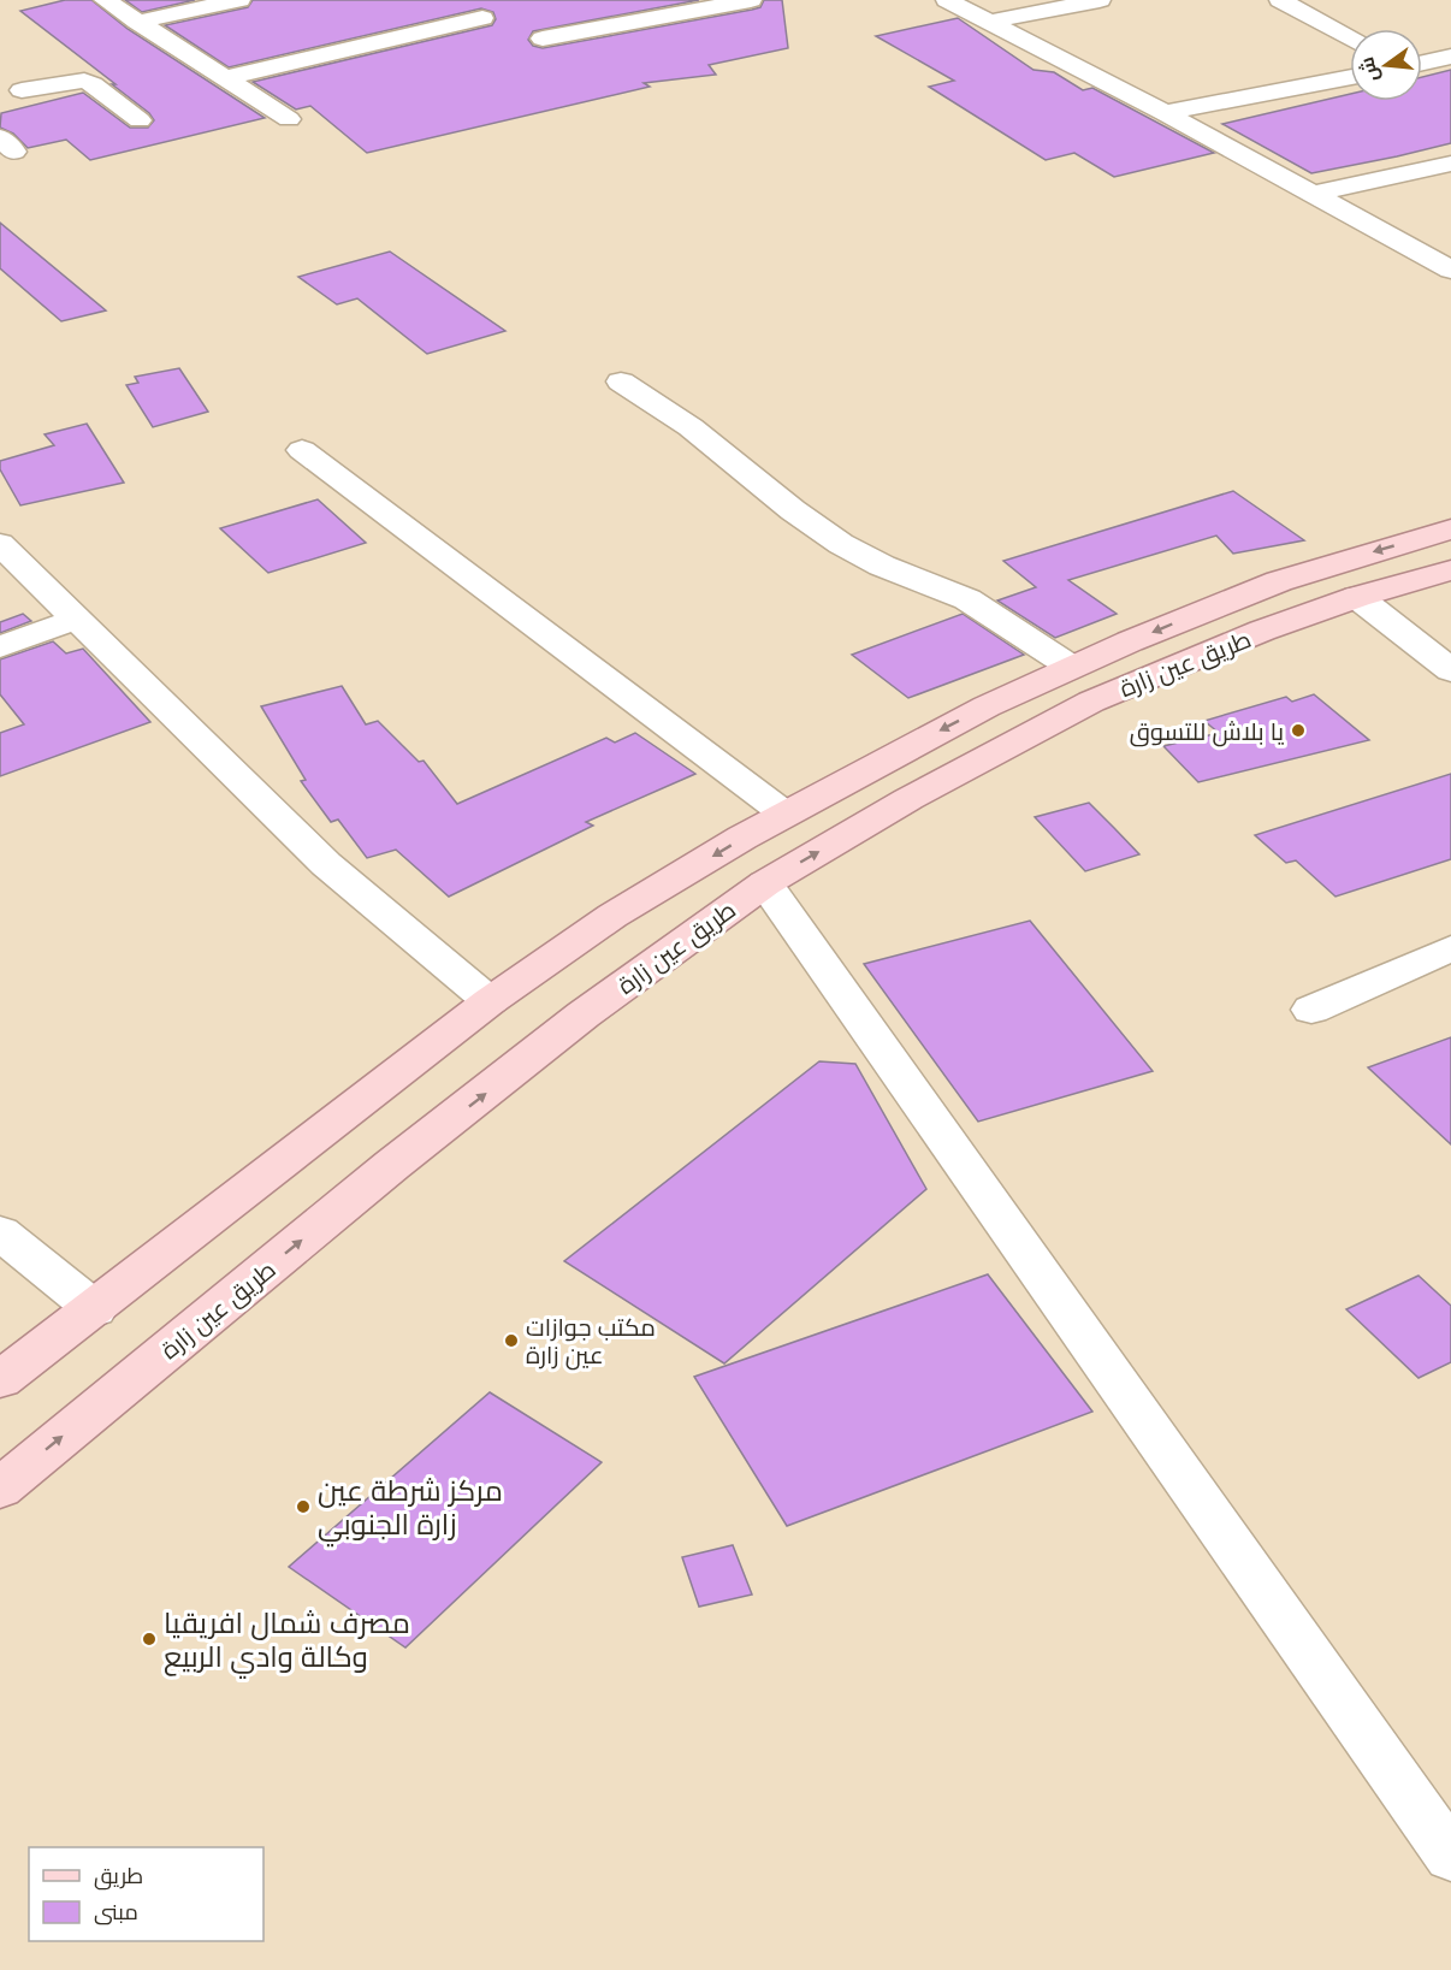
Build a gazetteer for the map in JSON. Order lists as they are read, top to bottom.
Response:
{
  "streets": {
    "main road": ["طريق عين زارة"]
  },
  "places": [
    "يا بلاش للتسوق",
    "مكتب جوازات عين زارة",
    "مركز شرطة عين زارة الجنوبي",
    "مصرف شمال افريقيا وكالة وادي الربيع"
  ],
  "legend": ["طريق", "مبنى"],
  "north": "left"
}
